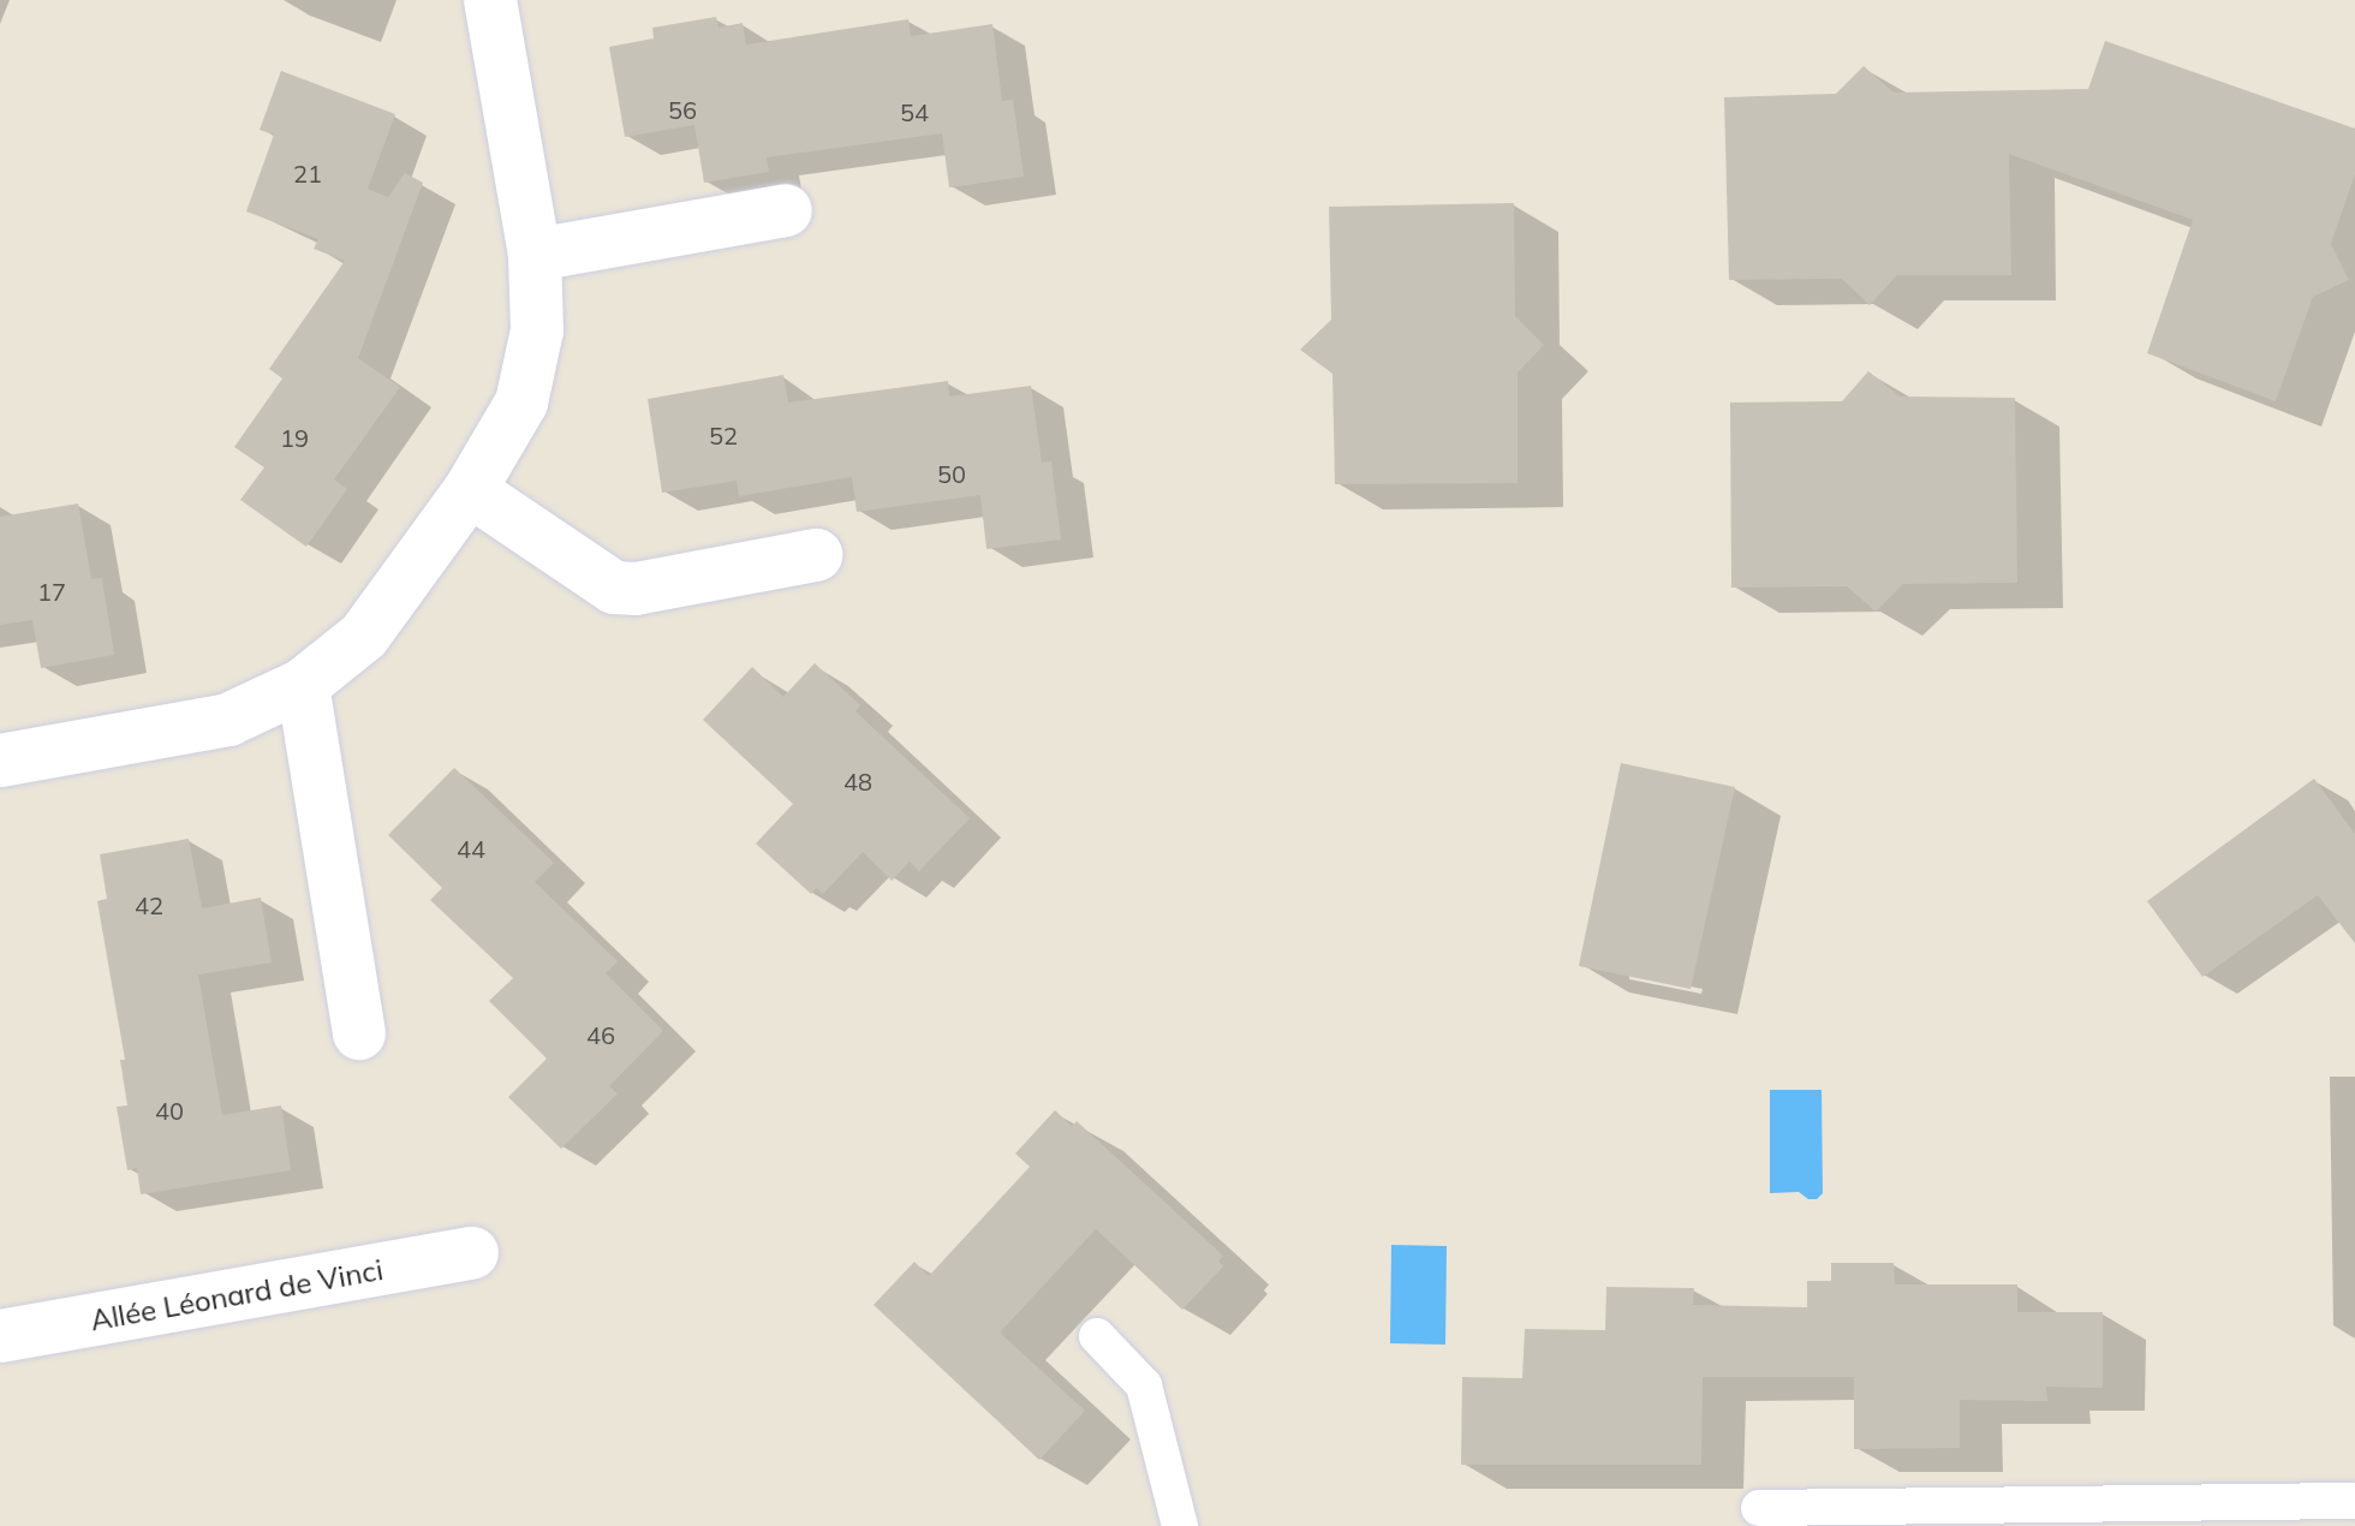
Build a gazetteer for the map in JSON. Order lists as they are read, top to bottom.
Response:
{
  "streets": {
    "street": ["Allée Léonard de Vinci"]
  },
  "house_numbers": [
    "56",
    "54",
    "21",
    "52",
    "19",
    "50",
    "17",
    "48",
    "44",
    "42",
    "46",
    "40"
  ]
}
